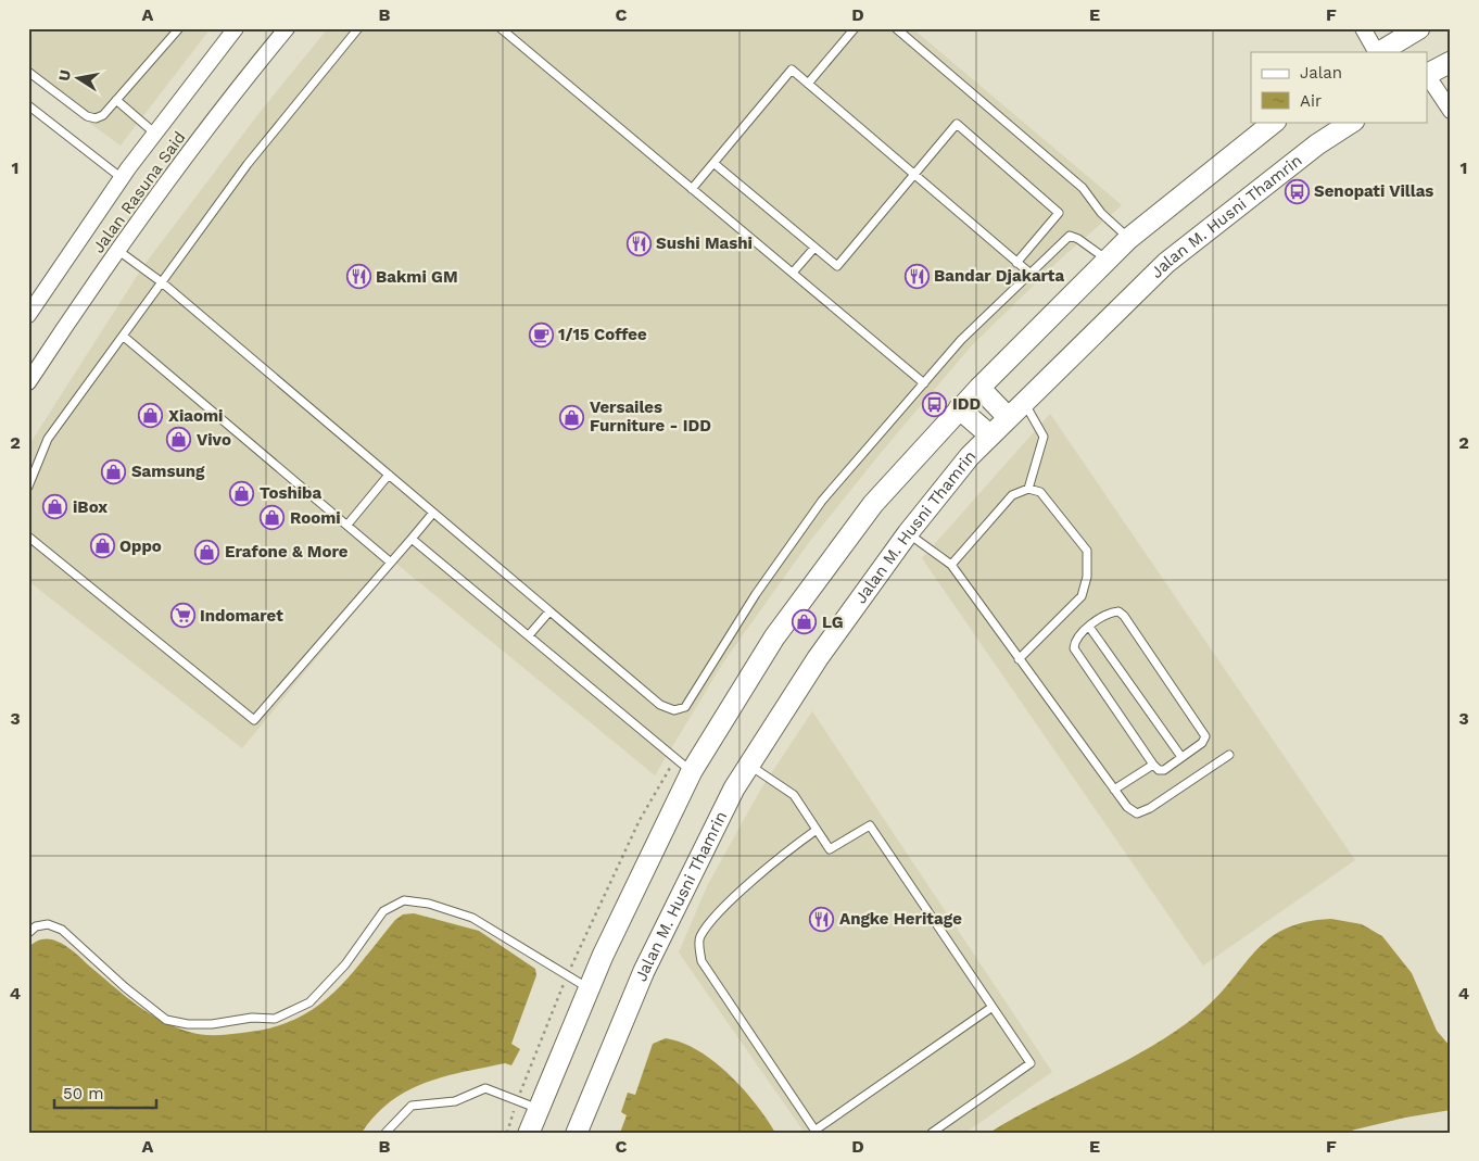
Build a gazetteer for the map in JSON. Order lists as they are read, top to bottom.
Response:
{
  "streets": {
    "main road": ["Jalan M. Husni Thamrin"],
    "street": ["Jalan Rasuna Said"]
  },
  "places": {
    "bus stop": ["Senopati Villas", "IDD"],
    "restaurant": [
      "Sushi Mashi",
      "Bandar Djakarta",
      "Bakmi GM",
      "Angke Heritage"
    ],
    "cafe": ["1/15 Coffee"],
    "shop": [
      "Xiaomi",
      "Versailes Furniture - IDD",
      "Vivo",
      "Samsung",
      "Toshiba",
      "iBox",
      "Roomi",
      "Oppo",
      "Erafone & More",
      "LG"
    ],
    "supermarket": ["Indomaret"]
  },
  "legend": ["Jalan", "Air"],
  "scale_bar": "50 m",
  "north": "left",
  "grid": {
    "columns": [
      "A",
      "B",
      "C",
      "D",
      "E",
      "F"
    ],
    "rows": [
      "1",
      "2",
      "3",
      "4"
    ]
  }
}
